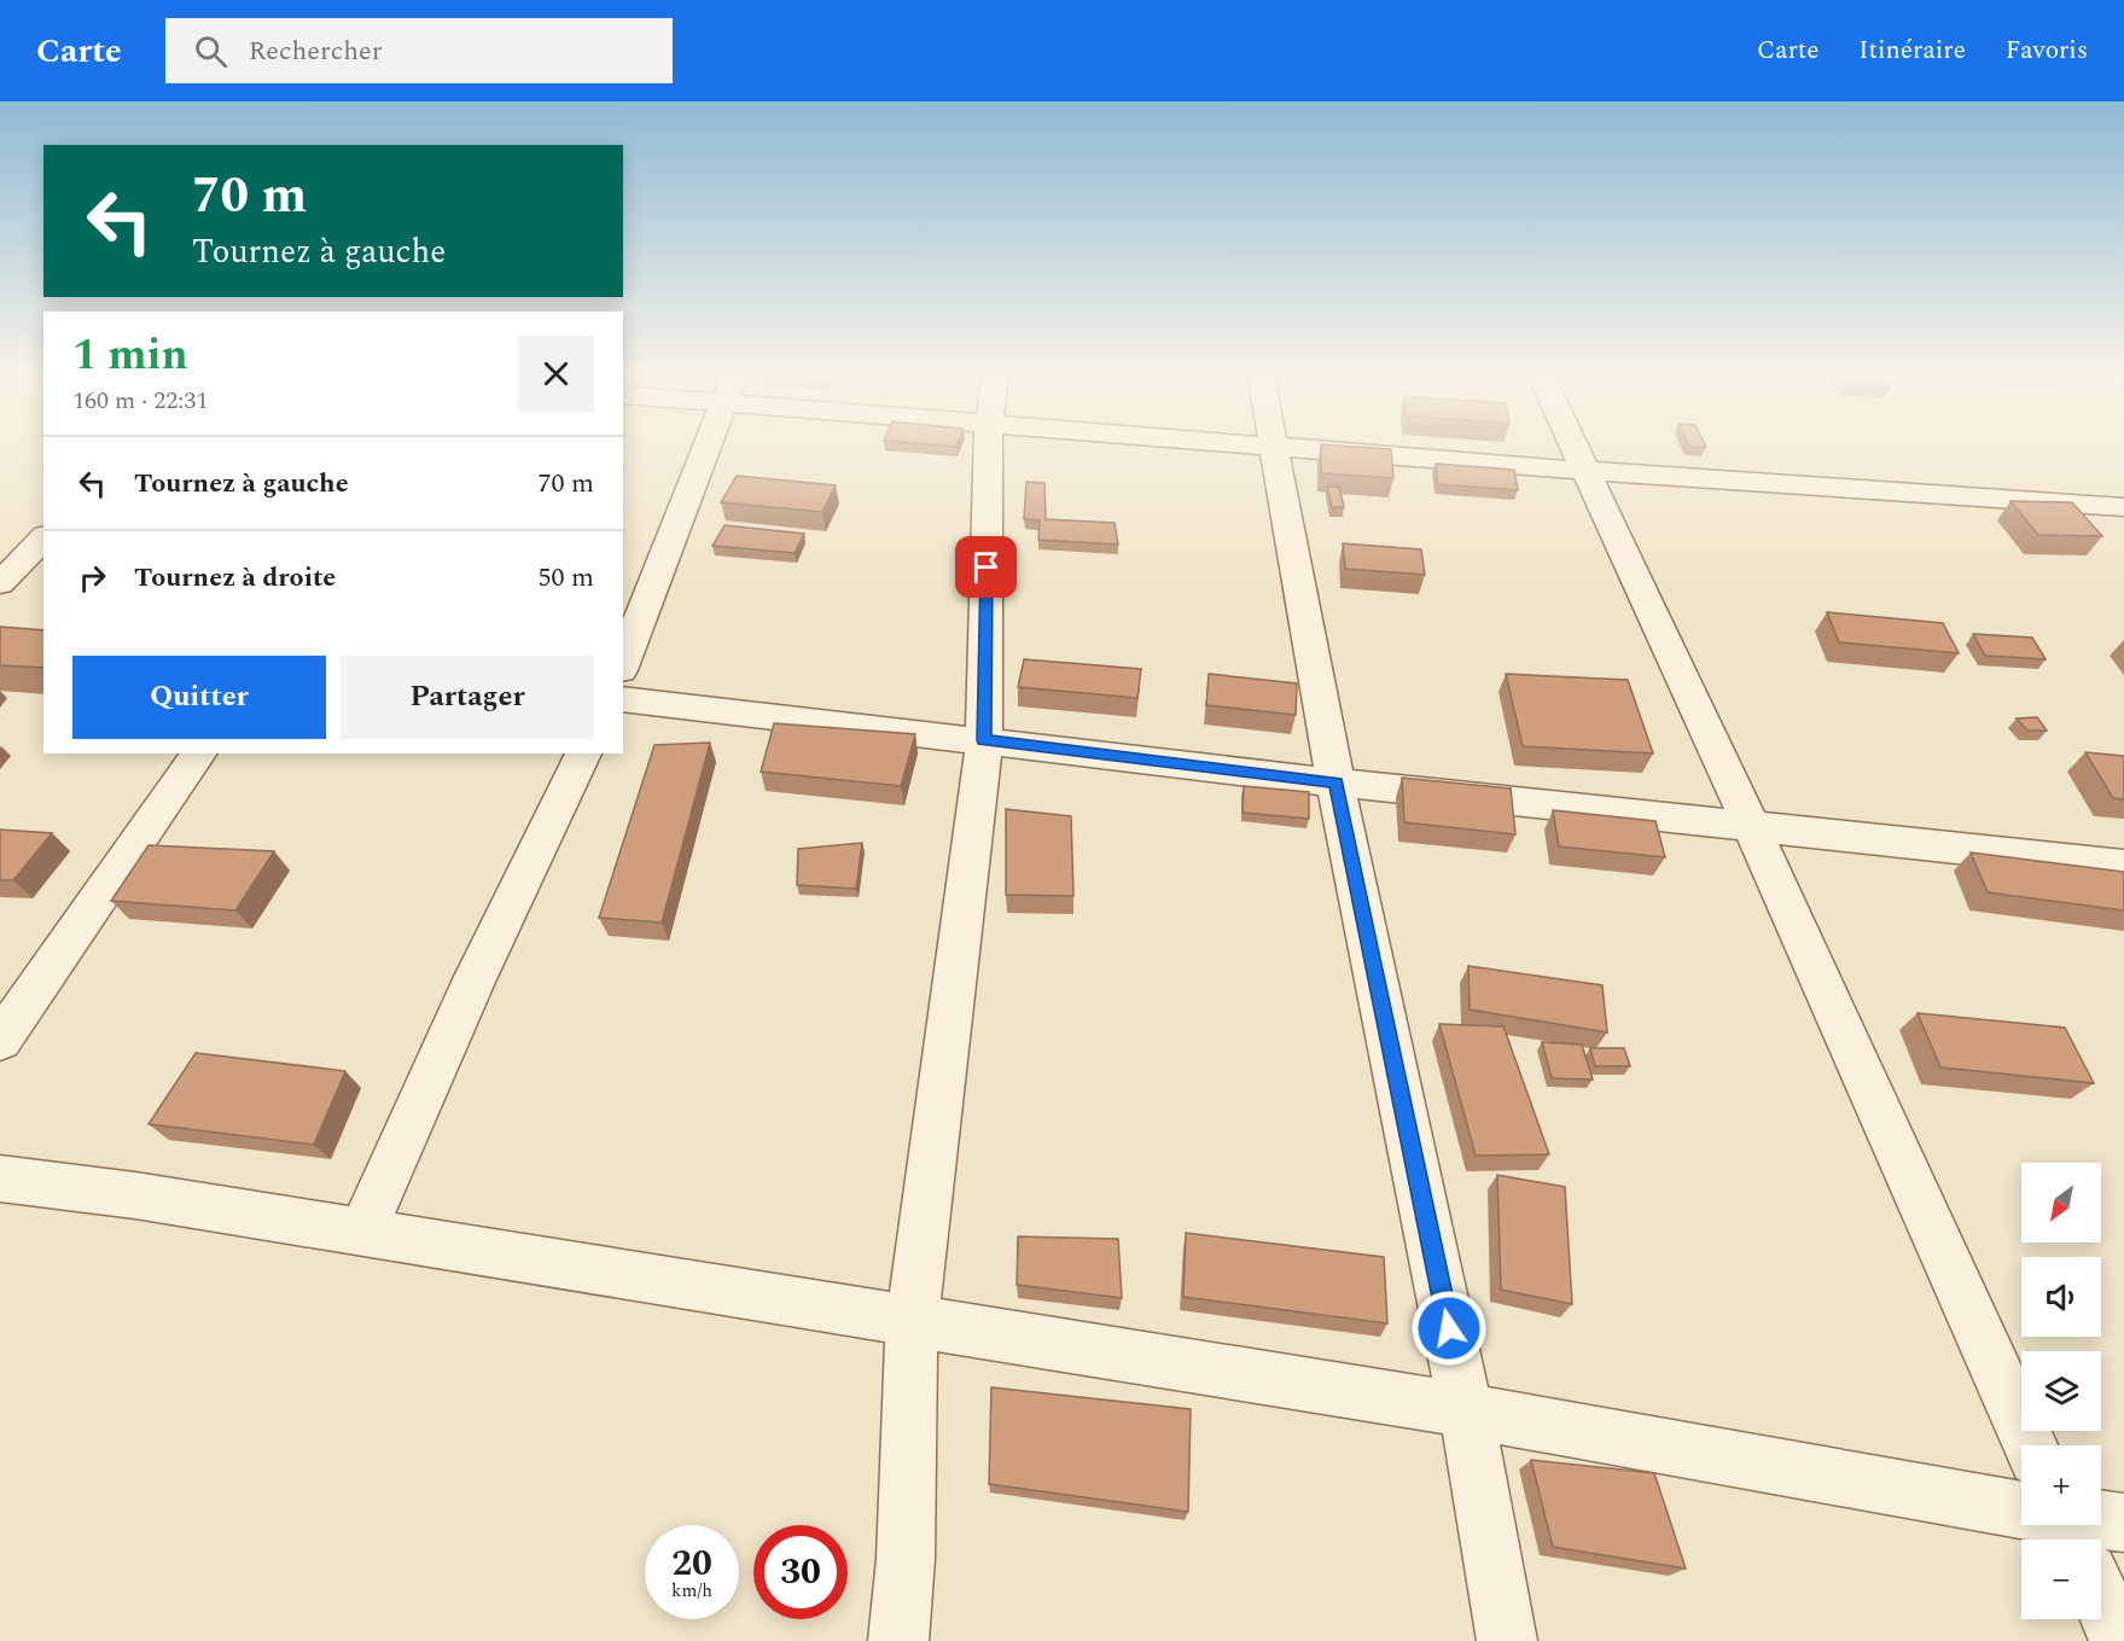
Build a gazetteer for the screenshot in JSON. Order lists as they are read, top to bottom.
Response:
{
  "north": "bottom left",
  "page": {
    "header": "Carte",
    "search": "Rechercher",
    "nav": ["Carte", "Itinéraire", "Favoris"],
    "turn": ["70 m", "Tournez à gauche"],
    "heading": ["1 min", "160 m · 22:31"],
    "list": [
      {
        "name": "Tournez à gauche",
        "value": "70 m"
      },
      {
        "name": "Tournez à droite",
        "value": "50 m"
      }
    ],
    "buttons": ["Quitter", "Partager"],
    "map_buttons": ["+", "−"],
    "speed": "20 km/h",
    "limit": "30"
  }
}
